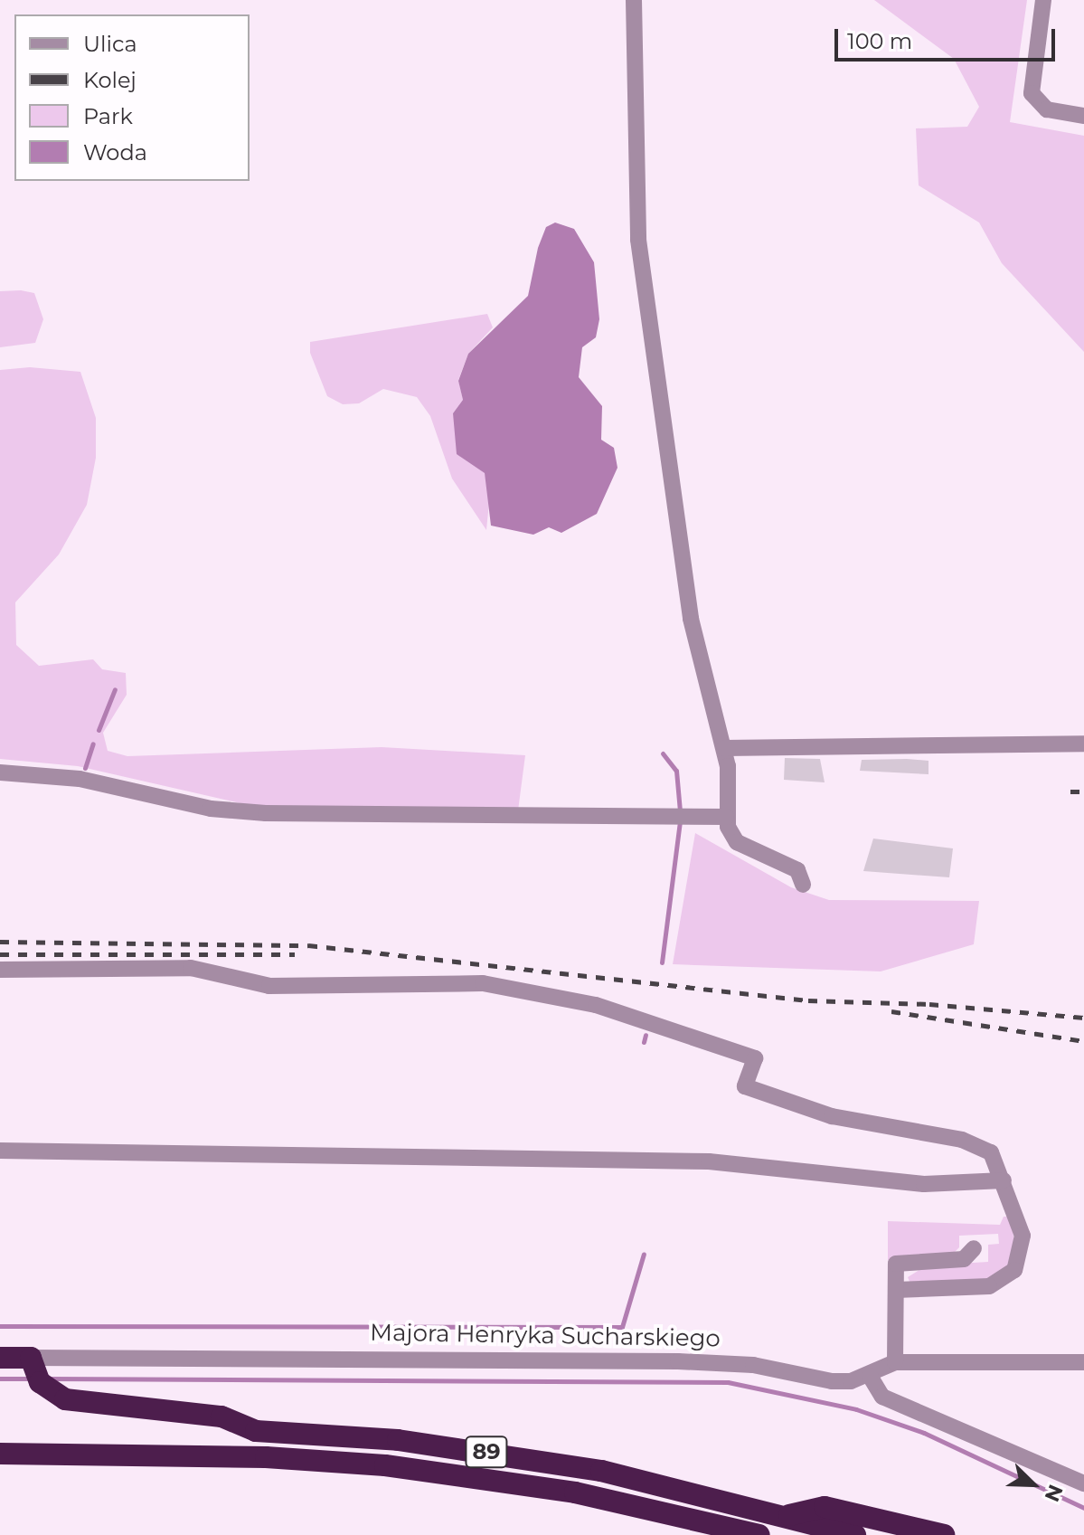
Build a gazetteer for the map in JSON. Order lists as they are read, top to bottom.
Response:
{
  "streets": {
    "highway": ["Majora Henryka Sucharskiego", "89"]
  },
  "crossings": [
    ["Majora Henryka Sucharskiego", "89"]
  ],
  "legend": [
    "Ulica",
    "Kolej",
    "Park",
    "Woda"
  ],
  "scale_bar": "100 m",
  "north": "bottom right"
}
